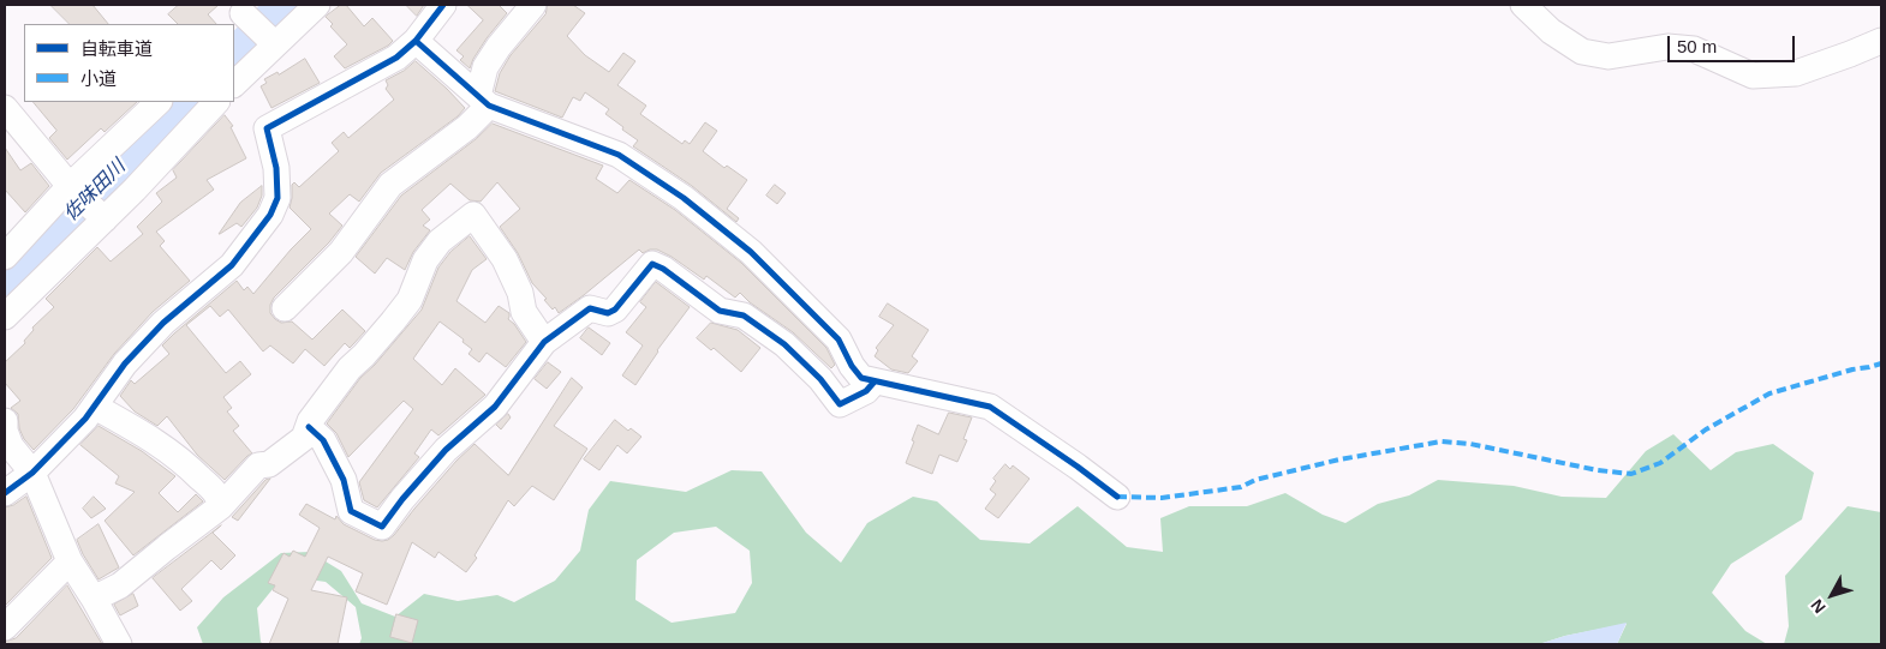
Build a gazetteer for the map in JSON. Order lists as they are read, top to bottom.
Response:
{
  "water": ["佐味田川"],
  "legend": ["自転車道", "小道"],
  "scale_bar": "50 m",
  "north": "bottom left"
}
